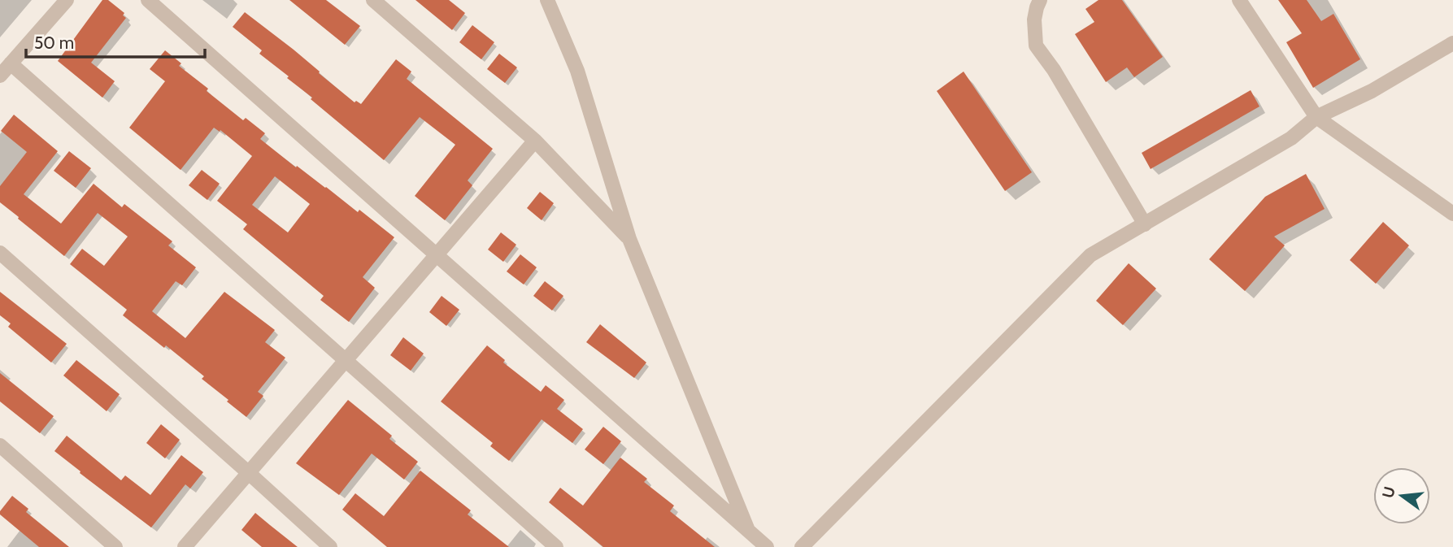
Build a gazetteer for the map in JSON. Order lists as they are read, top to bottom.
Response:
{
  "scale_bar": "50 m",
  "north": "left"
}
